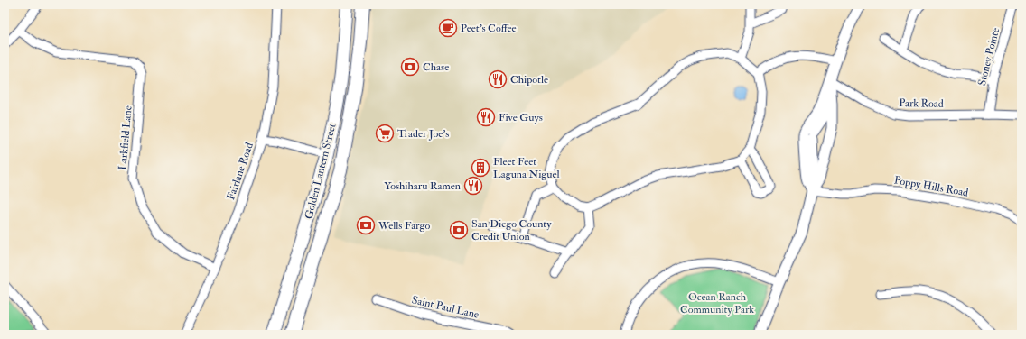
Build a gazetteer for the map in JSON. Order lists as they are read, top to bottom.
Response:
{
  "streets": {
    "main road": ["Golden Lantern Street"],
    "street": [
      "Stoney Pointe",
      "Park Road",
      "Larkfield Lane",
      "Fairlane Road",
      "Poppy Hills Road",
      "Saint Paul Lane"
    ]
  },
  "crossings": [
    ["Stoney Pointe", "Park Road"],
    ["Larkfield Lane", "Fairlane Road"]
  ],
  "parks": ["Ocean Ranch Community Park"],
  "places": {
    "cafe": ["Peet's Coffee"],
    "bank": ["Chase", "Wells Fargo", "San Diego County Credit Union"],
    "restaurant": ["Chipotle", "Five Guys", "Yoshiharu Ramen"],
    "supermarket": ["Trader Joe's"],
    "building": ["Fleet Feet Laguna Niguel"]
  }
}
